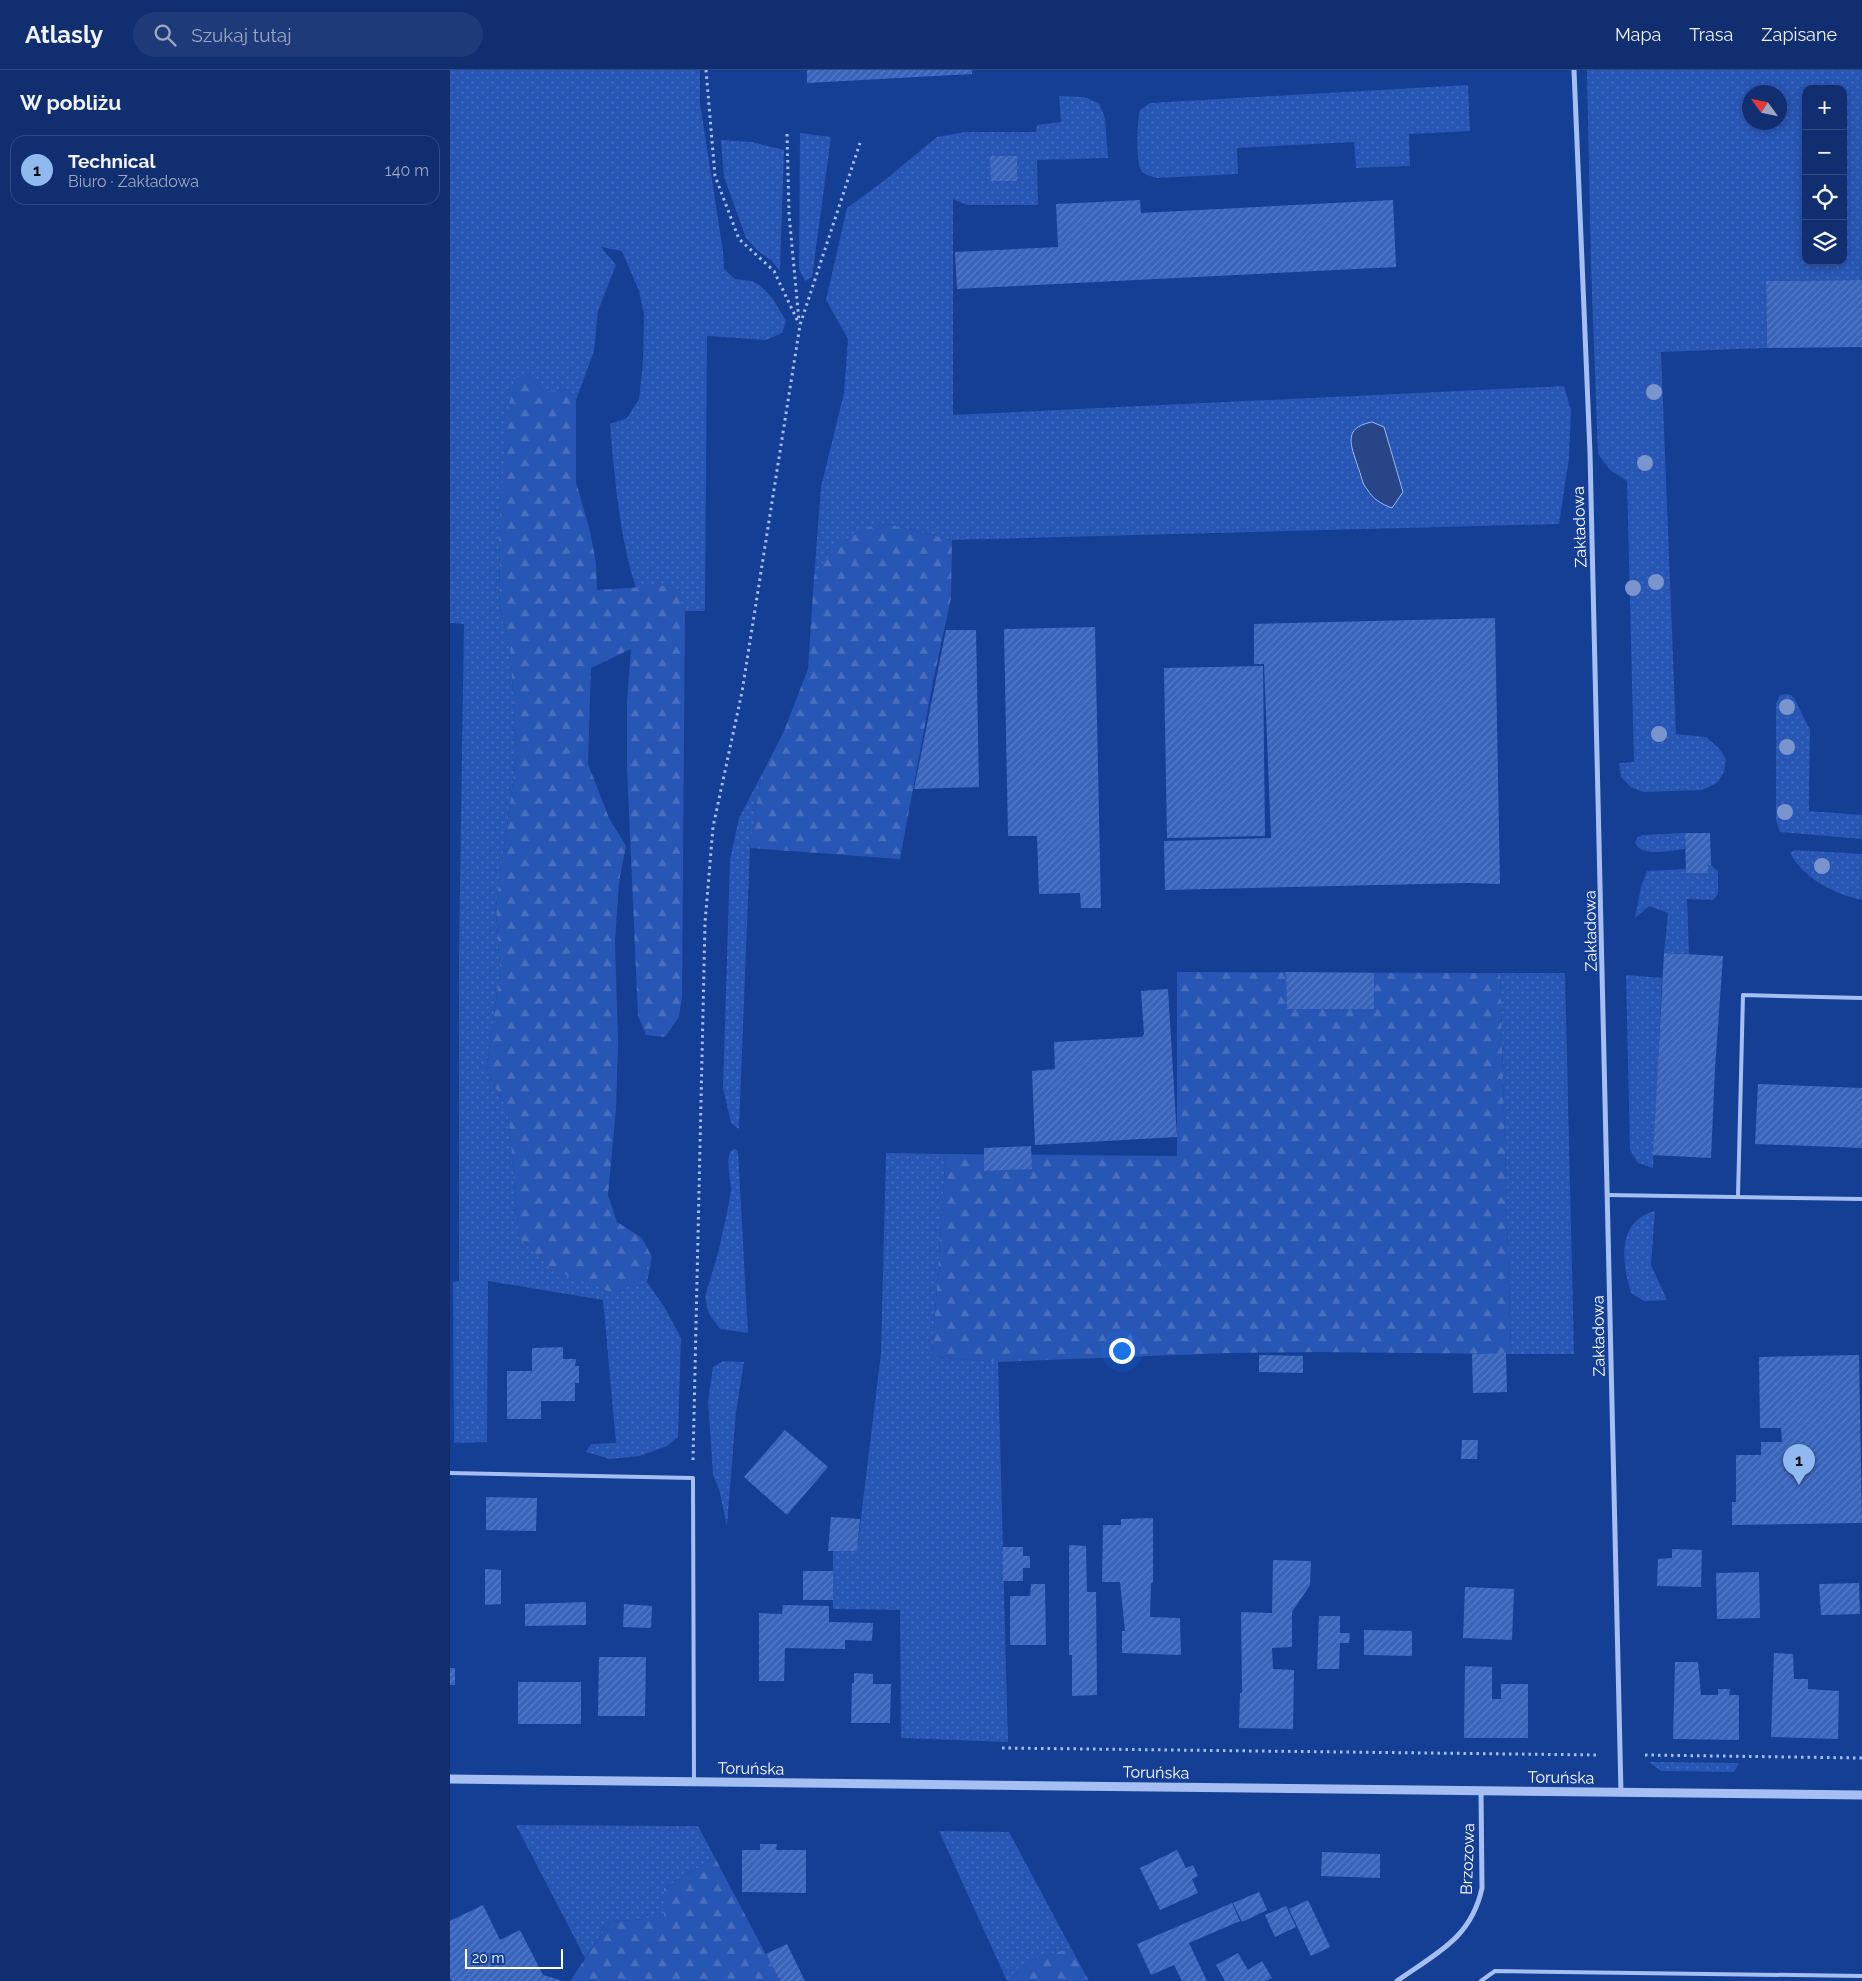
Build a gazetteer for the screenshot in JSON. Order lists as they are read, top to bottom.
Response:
{
  "streets": {
    "street": ["Zakładowa", "Toruńska", "Brzozowa"]
  },
  "crossings": [
    ["Zakładowa", "Toruńska"],
    ["Toruńska", "Brzozowa"]
  ],
  "scale_bar": "20 m",
  "north": "top left",
  "page": {
    "header": "Atlasly",
    "search": "Szukaj tutaj",
    "nav": ["Mapa", "Trasa", "Zapisane"],
    "heading": "W pobliżu",
    "map_buttons": ["+", "−"],
    "list": [
      {
        "mark": "1",
        "name": "Technical",
        "note": "Biuro · Zakładowa",
        "value": "140 m"
      }
    ],
    "pins": "1",
    "scale": "20 m"
  }
}
